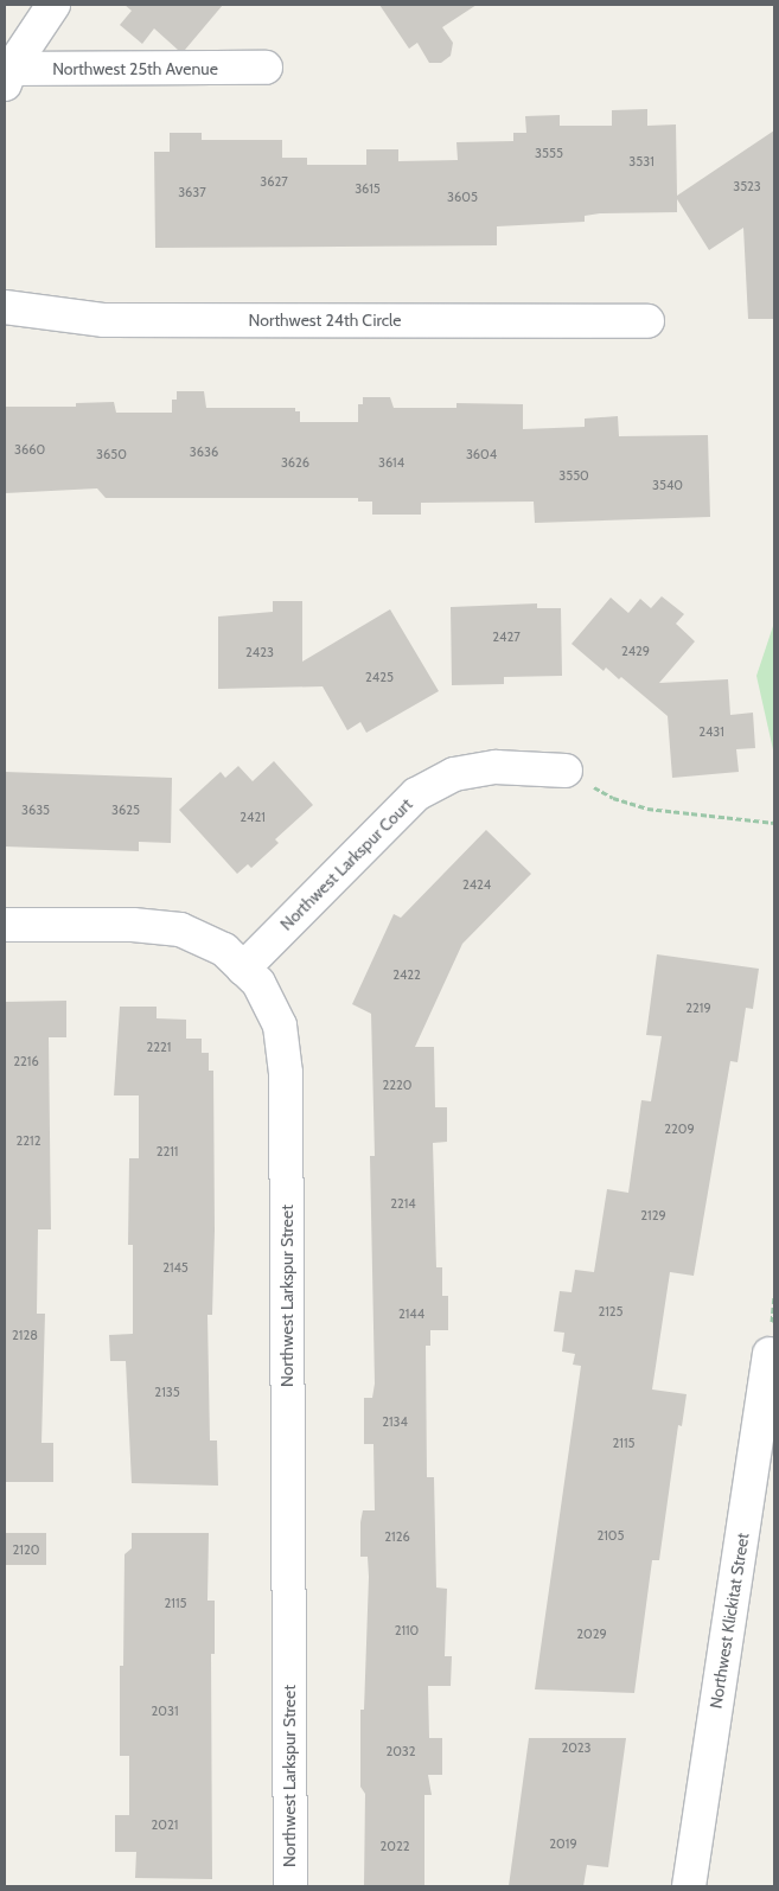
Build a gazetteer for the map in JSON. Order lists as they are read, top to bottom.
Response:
{
  "streets": {
    "street": [
      "Northwest 25th Avenue",
      "Northwest 24th Circle",
      "Northwest Larkspur Court",
      "Northwest Larkspur Street",
      "Northwest Klickitat Street"
    ]
  },
  "crossings": [
    ["Northwest Larkspur Court", "Northwest Larkspur Street"]
  ],
  "house_numbers": [
    "3555",
    "3531",
    "3627",
    "3523",
    "3615",
    "3637",
    "3605",
    "3660",
    "3636",
    "3650",
    "3604",
    "3626",
    "3614",
    "3550",
    "3540",
    "2427",
    "2429",
    "2423",
    "2425",
    "2431",
    "3635",
    "3625",
    "2421",
    "2424",
    "2422",
    "2219",
    "2221",
    "2216",
    "2220",
    "2209",
    "2212",
    "2211",
    "2214",
    "2129",
    "2145",
    "2125",
    "2144",
    "2128",
    "2135",
    "2134",
    "2115",
    "2105",
    "2126",
    "2120",
    "2115",
    "2110",
    "2029",
    "2031",
    "2023",
    "2032",
    "2021",
    "2019",
    "2022"
  ]
}
